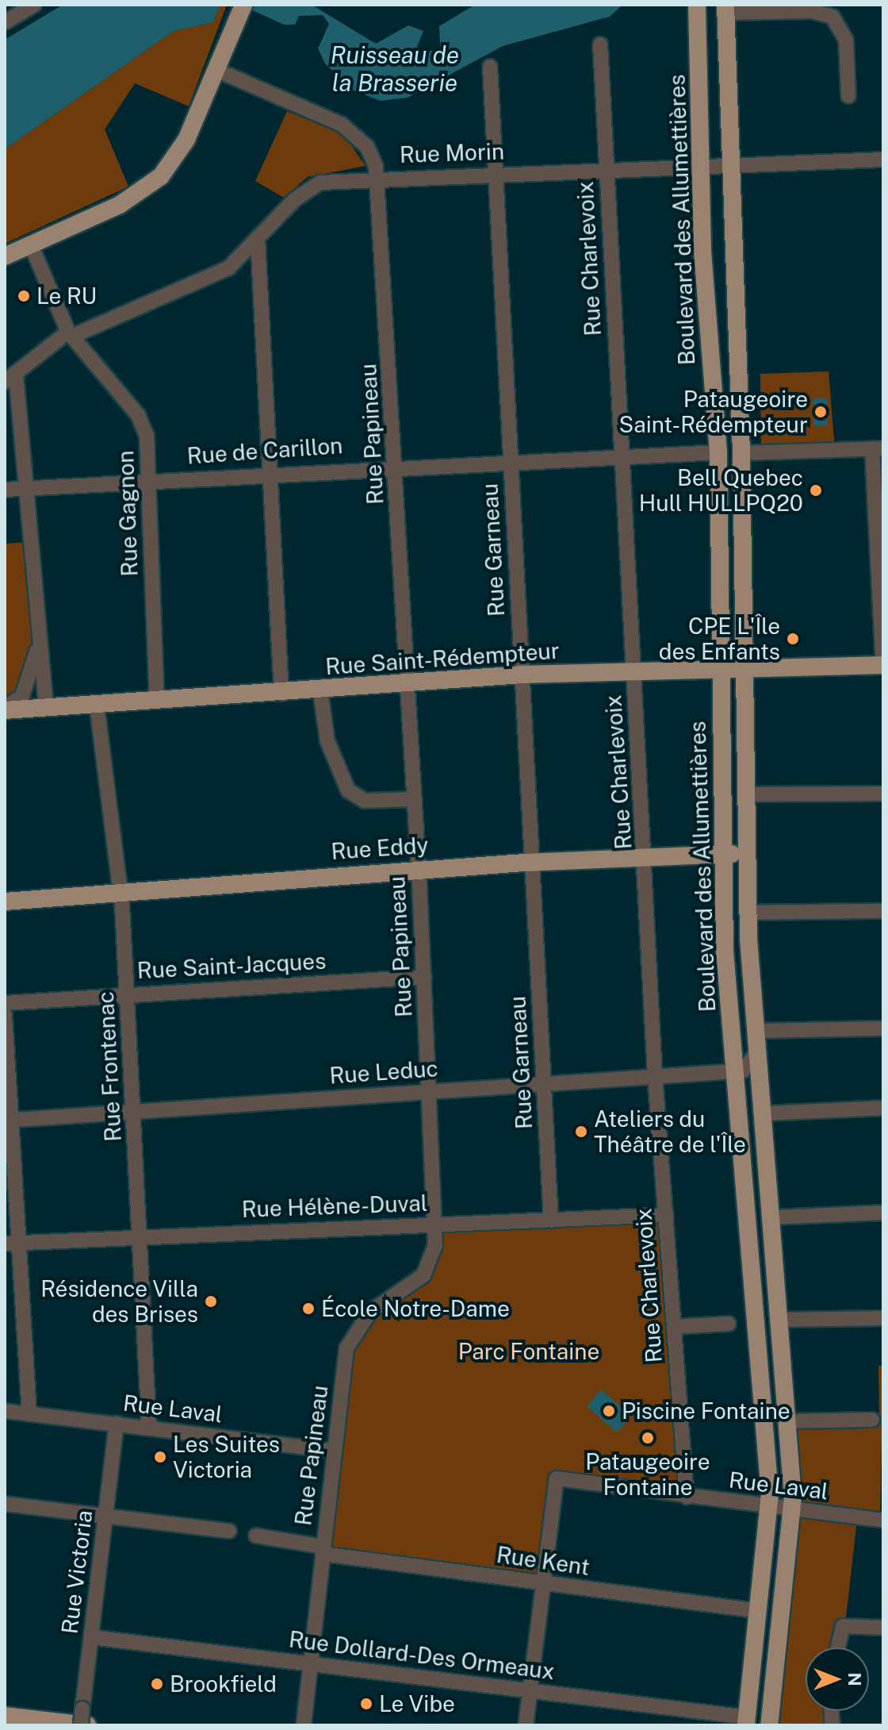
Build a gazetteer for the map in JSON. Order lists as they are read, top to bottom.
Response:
{
  "streets": {
    "main road": ["Boulevard des Allumettières", "Rue Saint-Rédempteur", "Rue Eddy"],
    "street": [
      "Rue Morin",
      "Rue Charlevoix",
      "Rue Papineau",
      "Rue de Carillon",
      "Rue Gagnon",
      "Rue Garneau",
      "Rue Saint-Jacques",
      "Rue Frontenac",
      "Rue Leduc",
      "Rue Hélène-Duval",
      "Rue Laval",
      "Rue Kent",
      "Rue Victoria",
      "Rue Dollard-Des Ormeaux"
    ]
  },
  "crossings": [
    ["Rue Morin", "Boulevard des Allumettières"],
    ["Rue Morin", "Rue Charlevoix"],
    ["Rue Morin", "Rue Papineau"],
    ["Rue Morin", "Rue Gagnon"],
    ["Rue Morin", "Rue Garneau"],
    ["Boulevard des Allumettières", "Rue de Carillon"],
    ["Boulevard des Allumettières", "Rue Saint-Rédempteur"],
    ["Boulevard des Allumettières", "Rue Eddy"],
    ["Boulevard des Allumettières", "Rue Leduc"],
    ["Boulevard des Allumettières", "Rue Laval"],
    ["Boulevard des Allumettières", "Rue Kent"],
    ["Boulevard des Allumettières", "Rue Dollard-Des Ormeaux"],
    ["Rue Charlevoix", "Rue de Carillon"],
    ["Rue Charlevoix", "Rue Saint-Rédempteur"],
    ["Rue Charlevoix", "Rue Eddy"],
    ["Rue Charlevoix", "Rue Leduc"],
    ["Rue Charlevoix", "Rue Hélène-Duval"],
    ["Rue Charlevoix", "Rue Laval"],
    ["Rue Papineau", "Rue de Carillon"],
    ["Rue Papineau", "Rue Saint-Rédempteur"],
    ["Rue Papineau", "Rue Eddy"],
    ["Rue Papineau", "Rue Saint-Jacques"],
    ["Rue Papineau", "Rue Leduc"],
    ["Rue Papineau", "Rue Hélène-Duval"],
    ["Rue Papineau", "Rue Laval"],
    ["Rue Papineau", "Rue Kent"],
    ["Rue Papineau", "Rue Dollard-Des Ormeaux"],
    ["Rue de Carillon", "Rue Gagnon"],
    ["Rue de Carillon", "Rue Garneau"],
    ["Rue Gagnon", "Rue Saint-Rédempteur"],
    ["Rue Garneau", "Rue Saint-Rédempteur"],
    ["Rue Garneau", "Rue Eddy"],
    ["Rue Garneau", "Rue Leduc"],
    ["Rue Garneau", "Rue Hélène-Duval"],
    ["Rue Saint-Rédempteur", "Rue Frontenac"],
    ["Rue Eddy", "Rue Frontenac"],
    ["Rue Saint-Jacques", "Rue Frontenac"],
    ["Rue Frontenac", "Rue Leduc"],
    ["Rue Frontenac", "Rue Hélène-Duval"],
    ["Rue Frontenac", "Rue Laval"],
    ["Rue Laval", "Rue Kent"],
    ["Rue Laval", "Rue Victoria"],
    ["Rue Victoria", "Rue Dollard-Des Ormeaux"]
  ],
  "water": ["Ruisseau de la Brasserie"],
  "parks": ["Parc Fontaine"],
  "places": [
    "Le RU",
    "Pataugeoire Saint-Rédempteur",
    "Bell Quebec Hull HULLPQ20",
    "CPE L'Île des Enfants",
    "Ateliers du Théâtre de l'Île",
    "Résidence Villa des Brises",
    "École Notre-Dame",
    "Piscine Fontaine",
    "Pataugeoire Fontaine",
    "Les Suites Victoria",
    "Brookfield",
    "Le Vibe"
  ],
  "north": "right"
}
